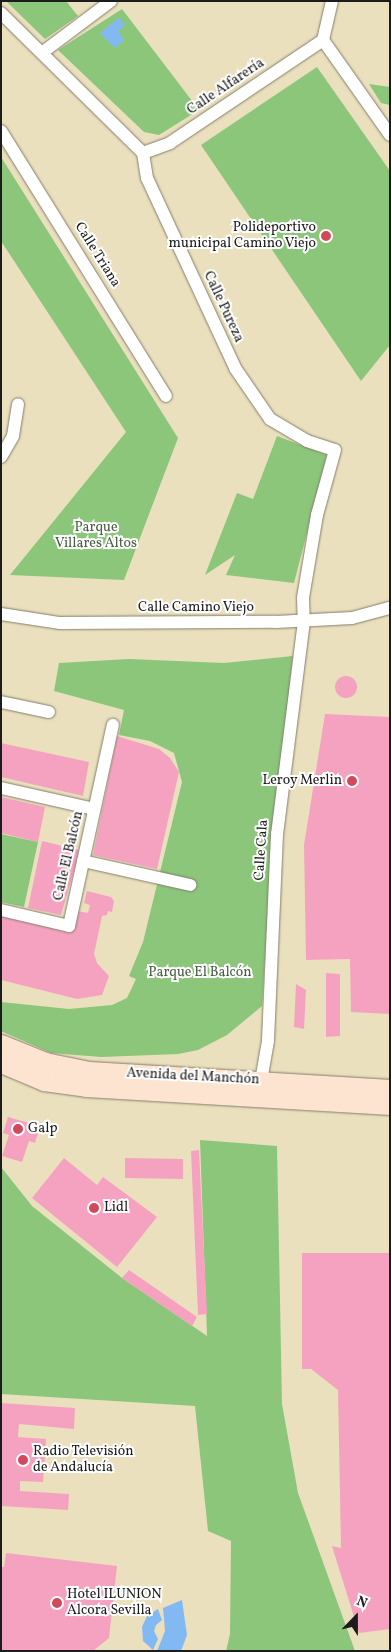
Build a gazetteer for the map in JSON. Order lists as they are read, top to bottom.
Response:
{
  "streets": {
    "main road": ["Avenida del Manchón"],
    "street": [
      "Calle Alfarería",
      "Calle Triana",
      "Calle Pureza",
      "Calle Camino Viejo",
      "Calle Cala",
      "Calle El Balcón"
    ]
  },
  "crossings": [
    ["Calle Alfarería", "Calle Pureza"],
    ["Calle Pureza", "Calle Cala"],
    ["Calle Camino Viejo", "Calle Cala"],
    ["Calle Cala", "Avenida del Manchón"]
  ],
  "parks": ["Parque Villares Altos", "Parque El Balcón"],
  "places": [
    "Polideportivo municipal Camino Viejo",
    "Leroy Merlin",
    "Galp",
    "Lidl",
    "Radio Televisión de Andalucía",
    "Hotel ILUNION Alcora Sevilla"
  ],
  "north": "top"
}
